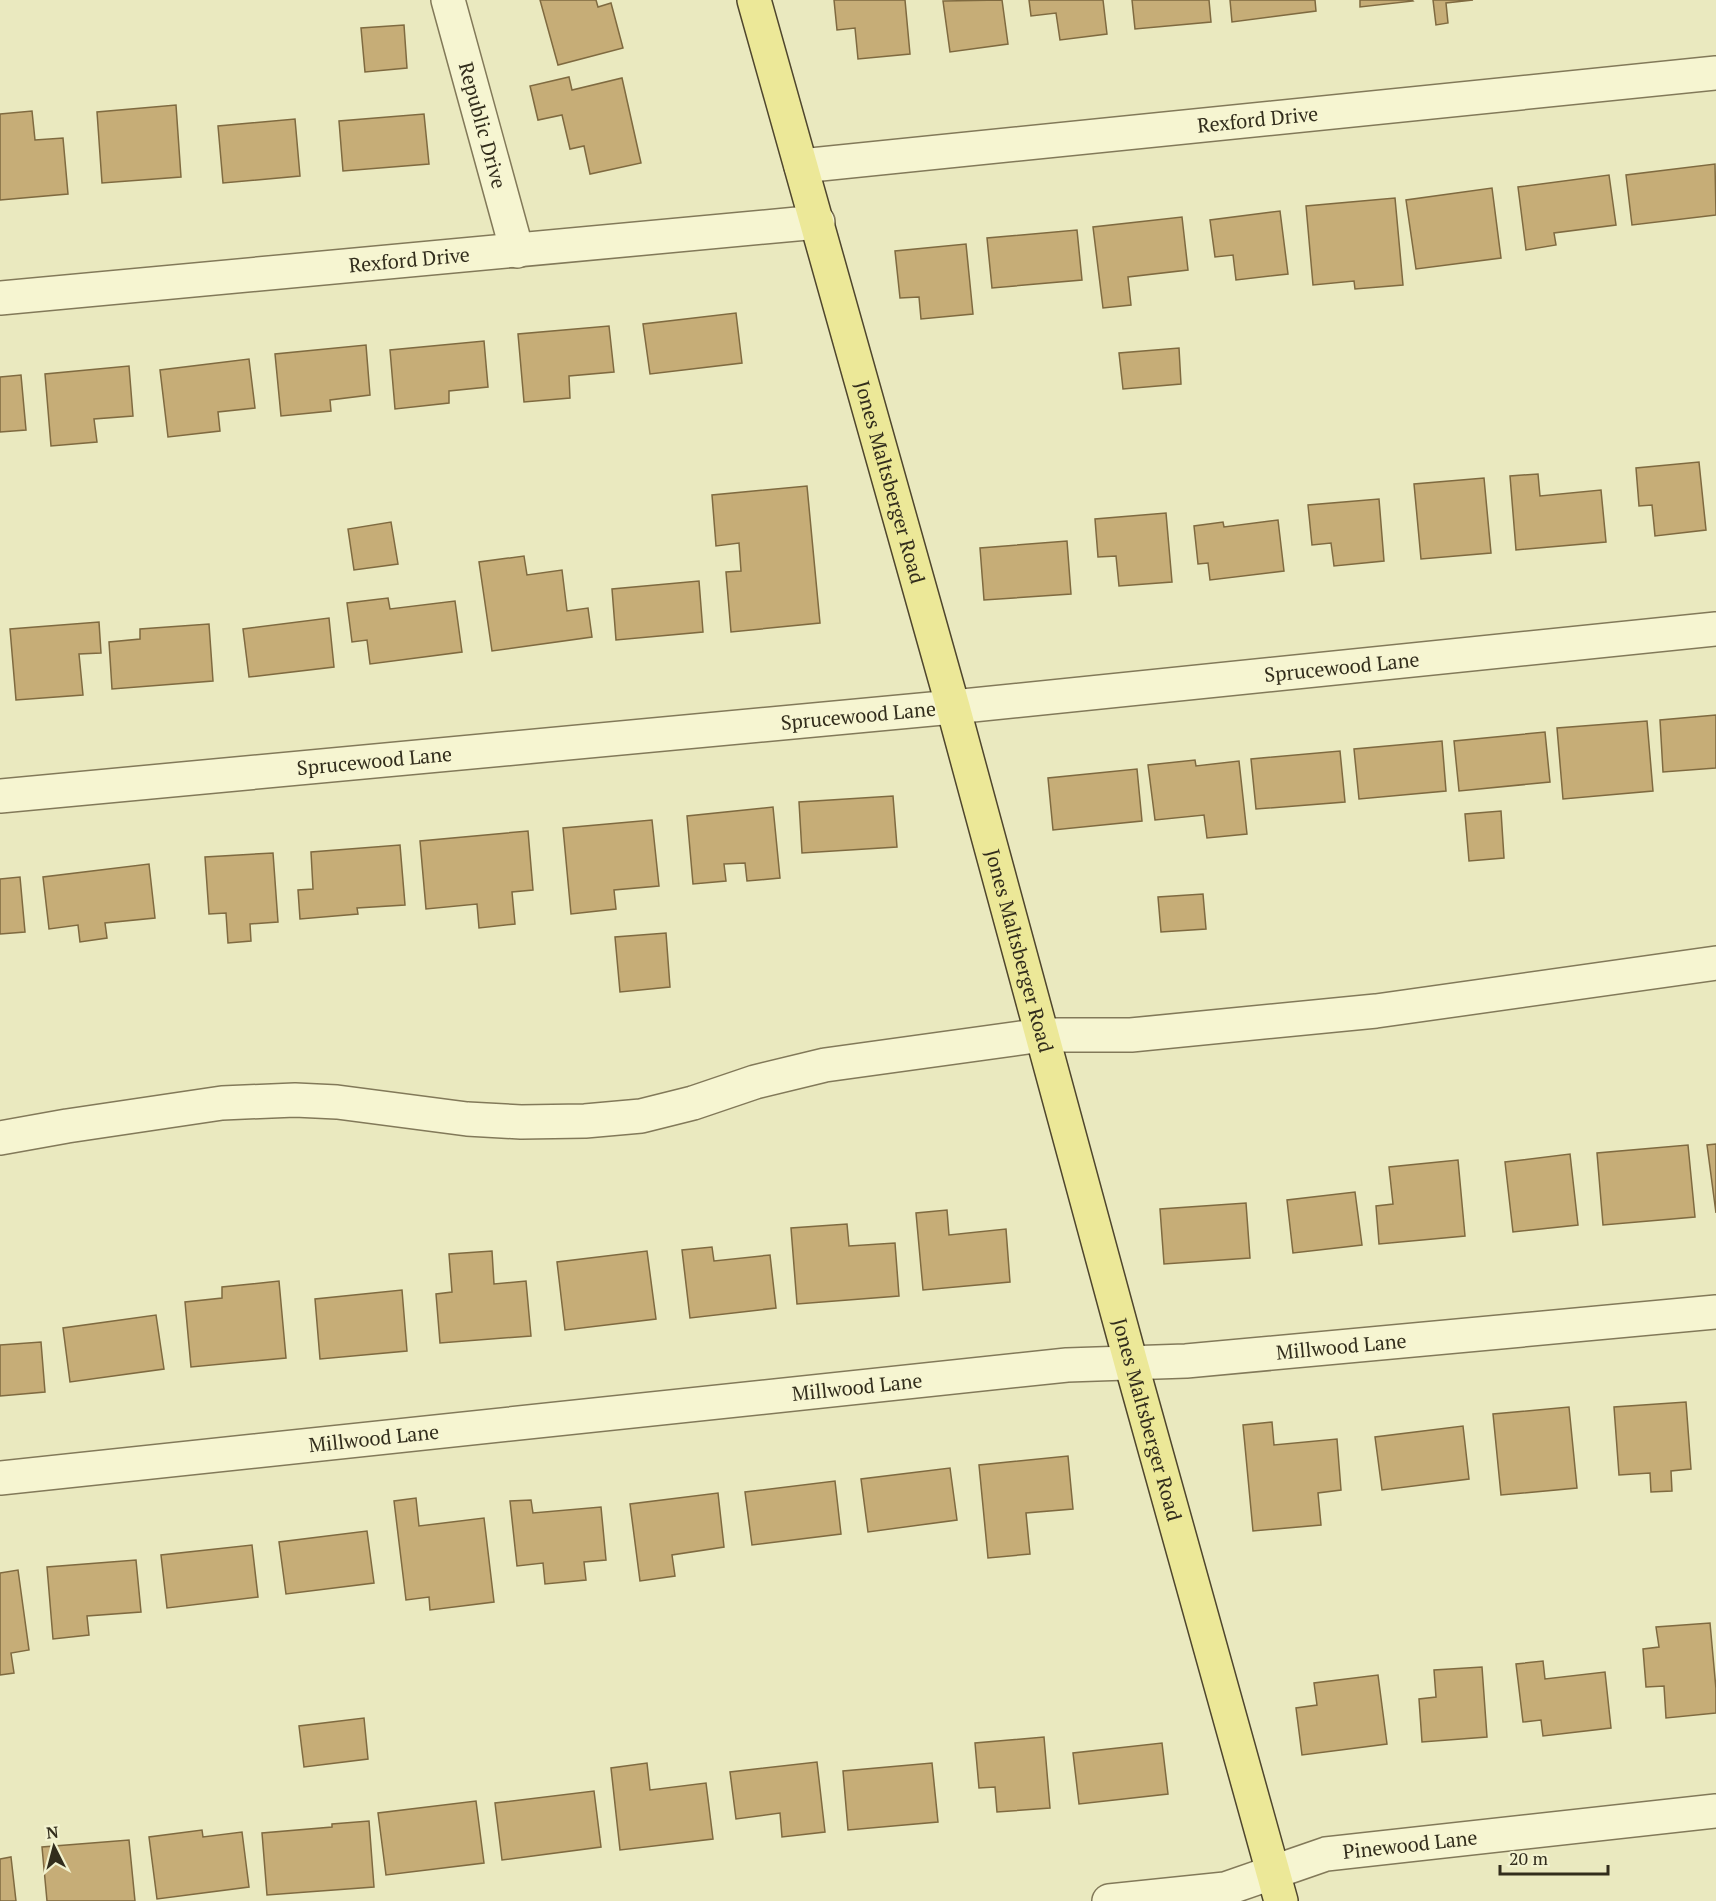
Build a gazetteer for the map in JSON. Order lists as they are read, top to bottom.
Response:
{
  "streets": {
    "main road": ["Jones Maltsberger Road"],
    "street": [
      "Rexford Drive",
      "Republic Drive",
      "Sprucewood Lane",
      "Millwood Lane",
      "Pinewood Lane"
    ]
  },
  "crossings": [
    ["Rexford Drive", "Republic Drive"],
    ["Rexford Drive", "Jones Maltsberger Road"],
    ["Jones Maltsberger Road", "Sprucewood Lane"],
    ["Jones Maltsberger Road", "Millwood Lane"],
    ["Jones Maltsberger Road", "Pinewood Lane"]
  ],
  "scale_bar": "20 m",
  "north": "top"
}
